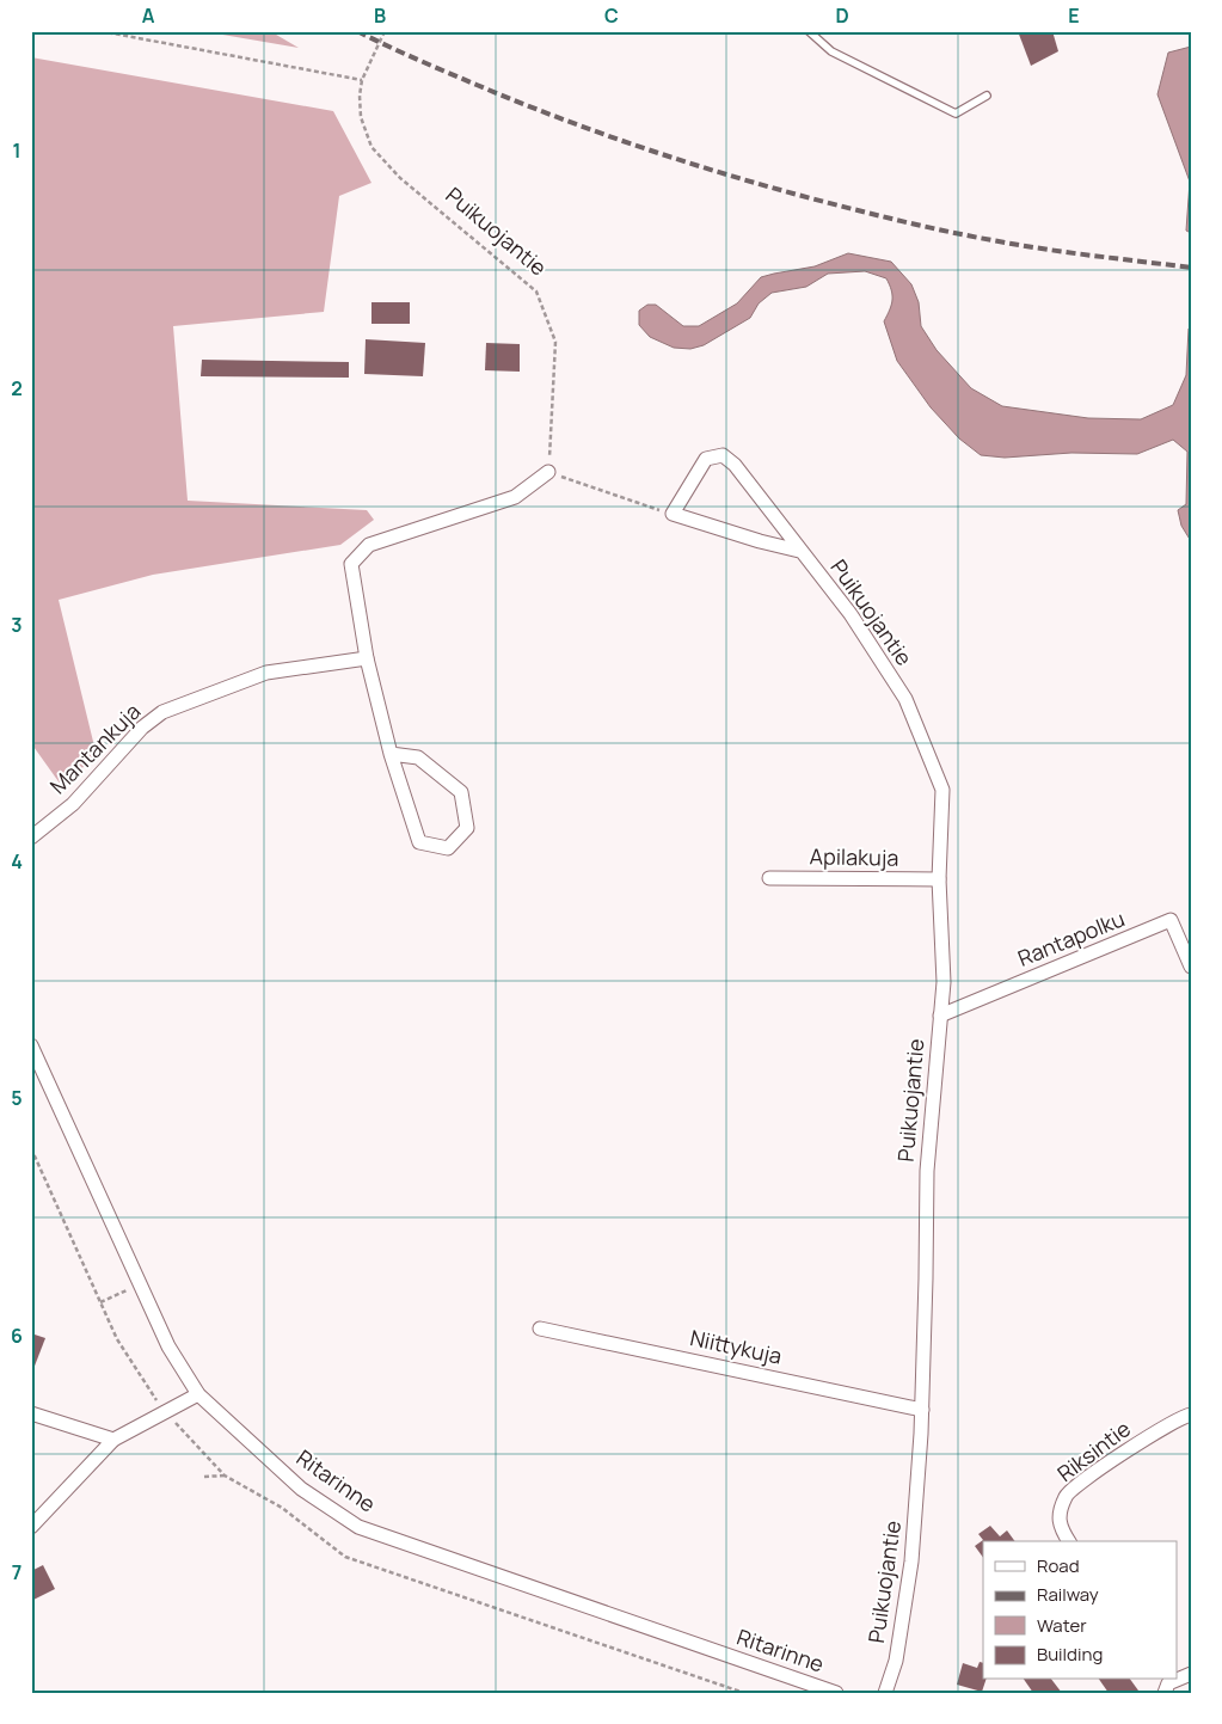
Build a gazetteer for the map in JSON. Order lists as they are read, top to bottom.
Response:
{
  "streets": {
    "street": [
      "Puikuojantie",
      "Mantankuja",
      "Apilakuja",
      "Rantapolku",
      "Niittykuja",
      "Riksintie",
      "Ritarinne"
    ]
  },
  "crossings": [
    ["Puikuojantie", "Apilakuja"],
    ["Puikuojantie", "Rantapolku"],
    ["Puikuojantie", "Niittykuja"]
  ],
  "legend": [
    "Road",
    "Railway",
    "Water",
    "Building"
  ],
  "grid": {
    "columns": [
      "A",
      "B",
      "C",
      "D",
      "E"
    ],
    "rows": [
      "1",
      "2",
      "3",
      "4",
      "5",
      "6",
      "7"
    ]
  }
}
